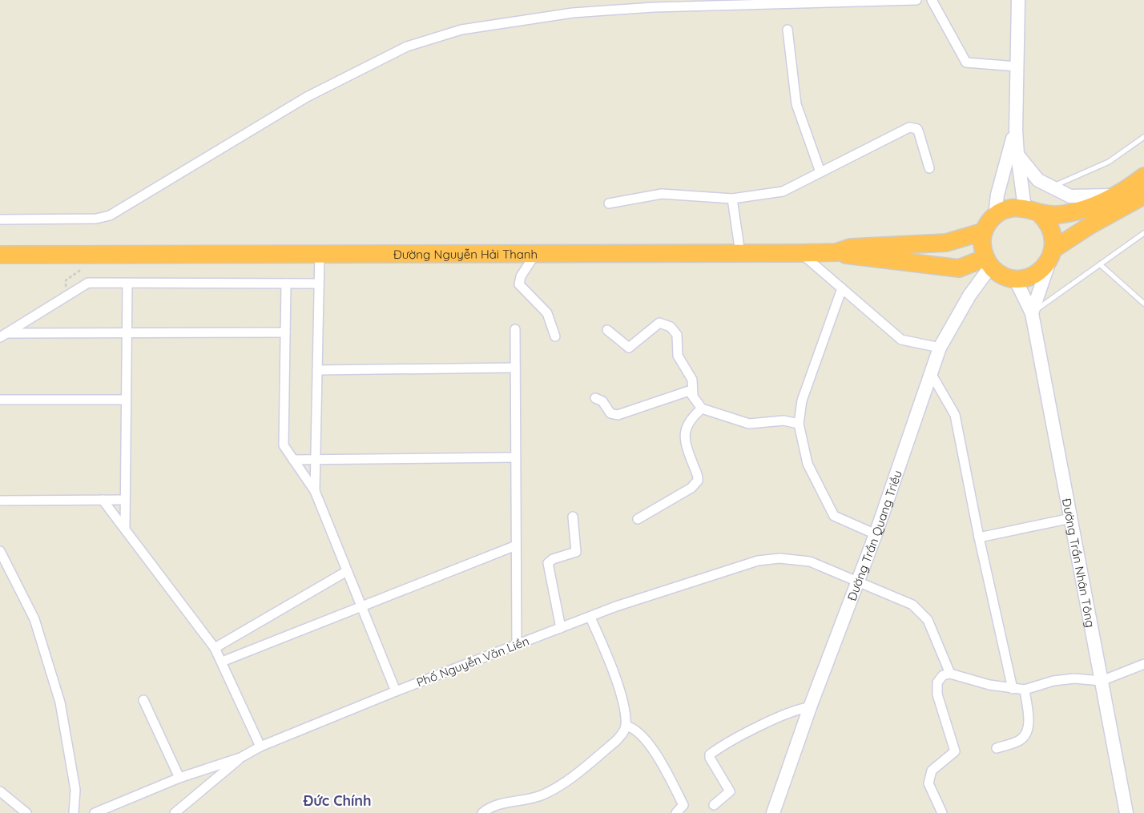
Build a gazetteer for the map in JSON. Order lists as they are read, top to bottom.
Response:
{
  "streets": {
    "highway": ["Đường Nguyễn Hải Thanh"],
    "street": ["Đường Trần Quang Triều", "Đường Trần Nhân Tông", "Phố Nguyễn Văn Liền"]
  },
  "crossings": [
    ["Đường Nguyễn Hải Thanh", "Đường Trần Quang Triều"],
    ["Đường Nguyễn Hải Thanh", "Đường Trần Nhân Tông"],
    ["Đường Trần Quang Triều", "Đường Trần Nhân Tông"],
    ["Đường Trần Quang Triều", "Phố Nguyễn Văn Liền"]
  ],
  "districts": ["Đức Chính"]
}
